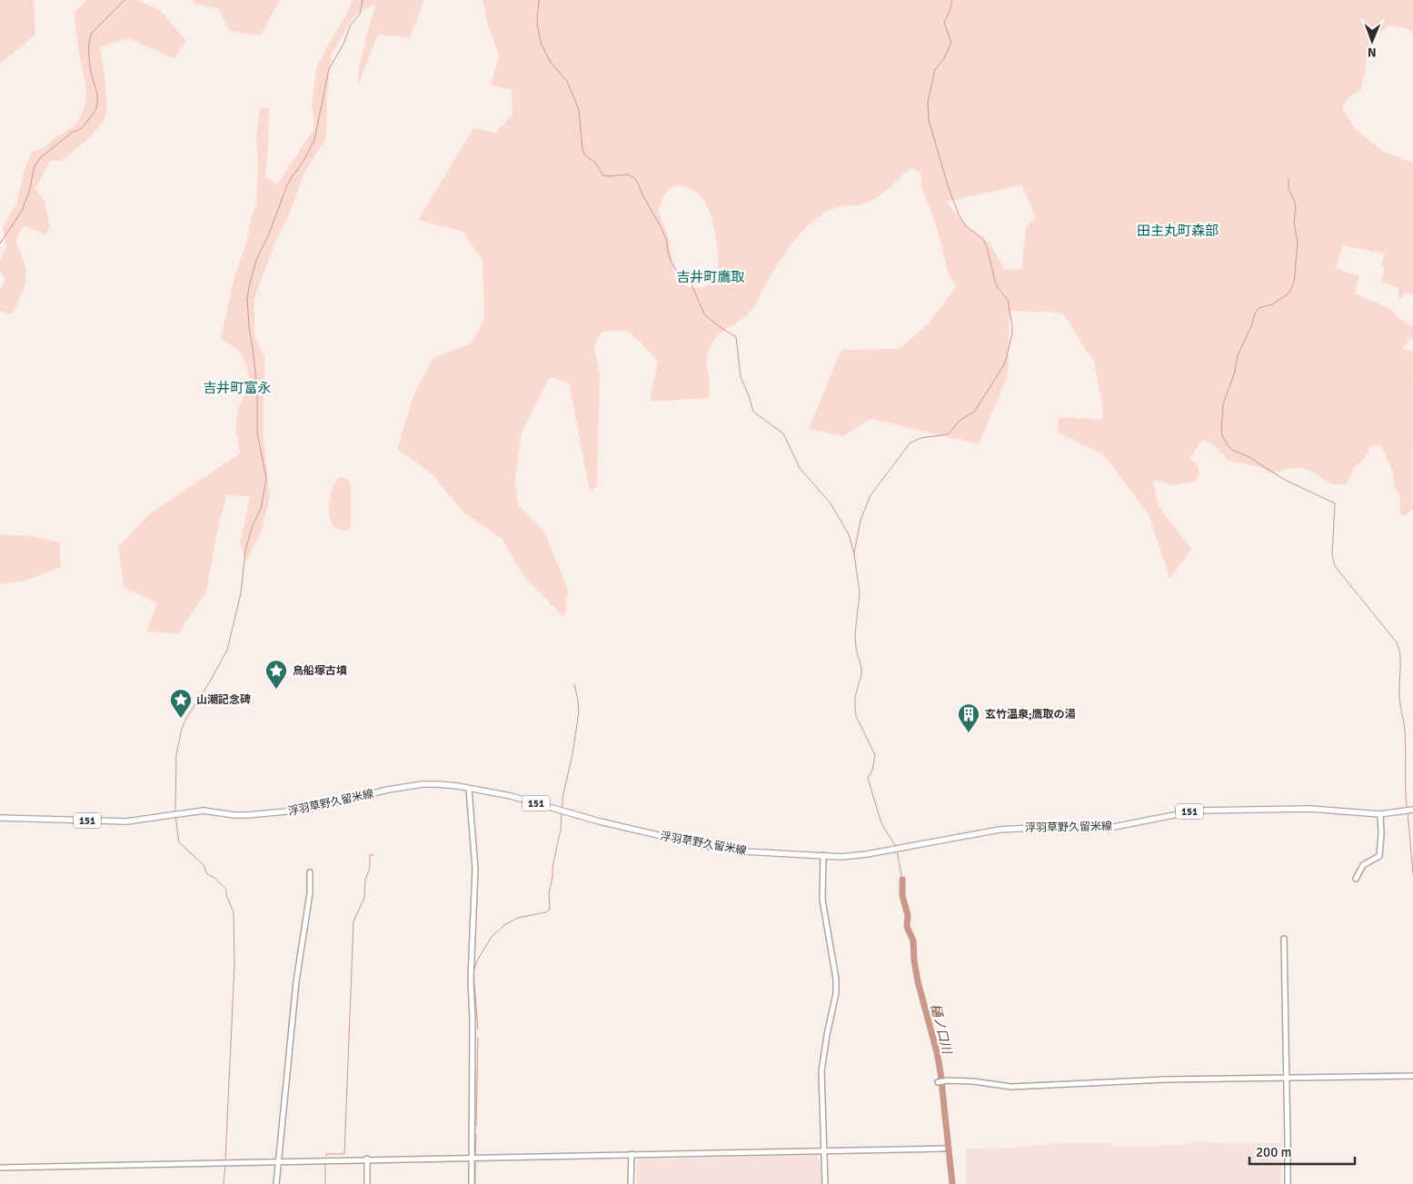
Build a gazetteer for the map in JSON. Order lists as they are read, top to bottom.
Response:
{
  "streets": {
    "main road": ["浮羽草野久留米線", "151"]
  },
  "districts": ["田主丸町森部", "吉井町鷹取", "吉井町富永"],
  "water": ["樋ノ口川"],
  "places": {
    "place": ["鳥船塚古墳", "山潮記念碑"],
    "building": ["玄竹温泉;鷹取の湯"]
  },
  "scale_bar": "200 m",
  "north": "bottom"
}
